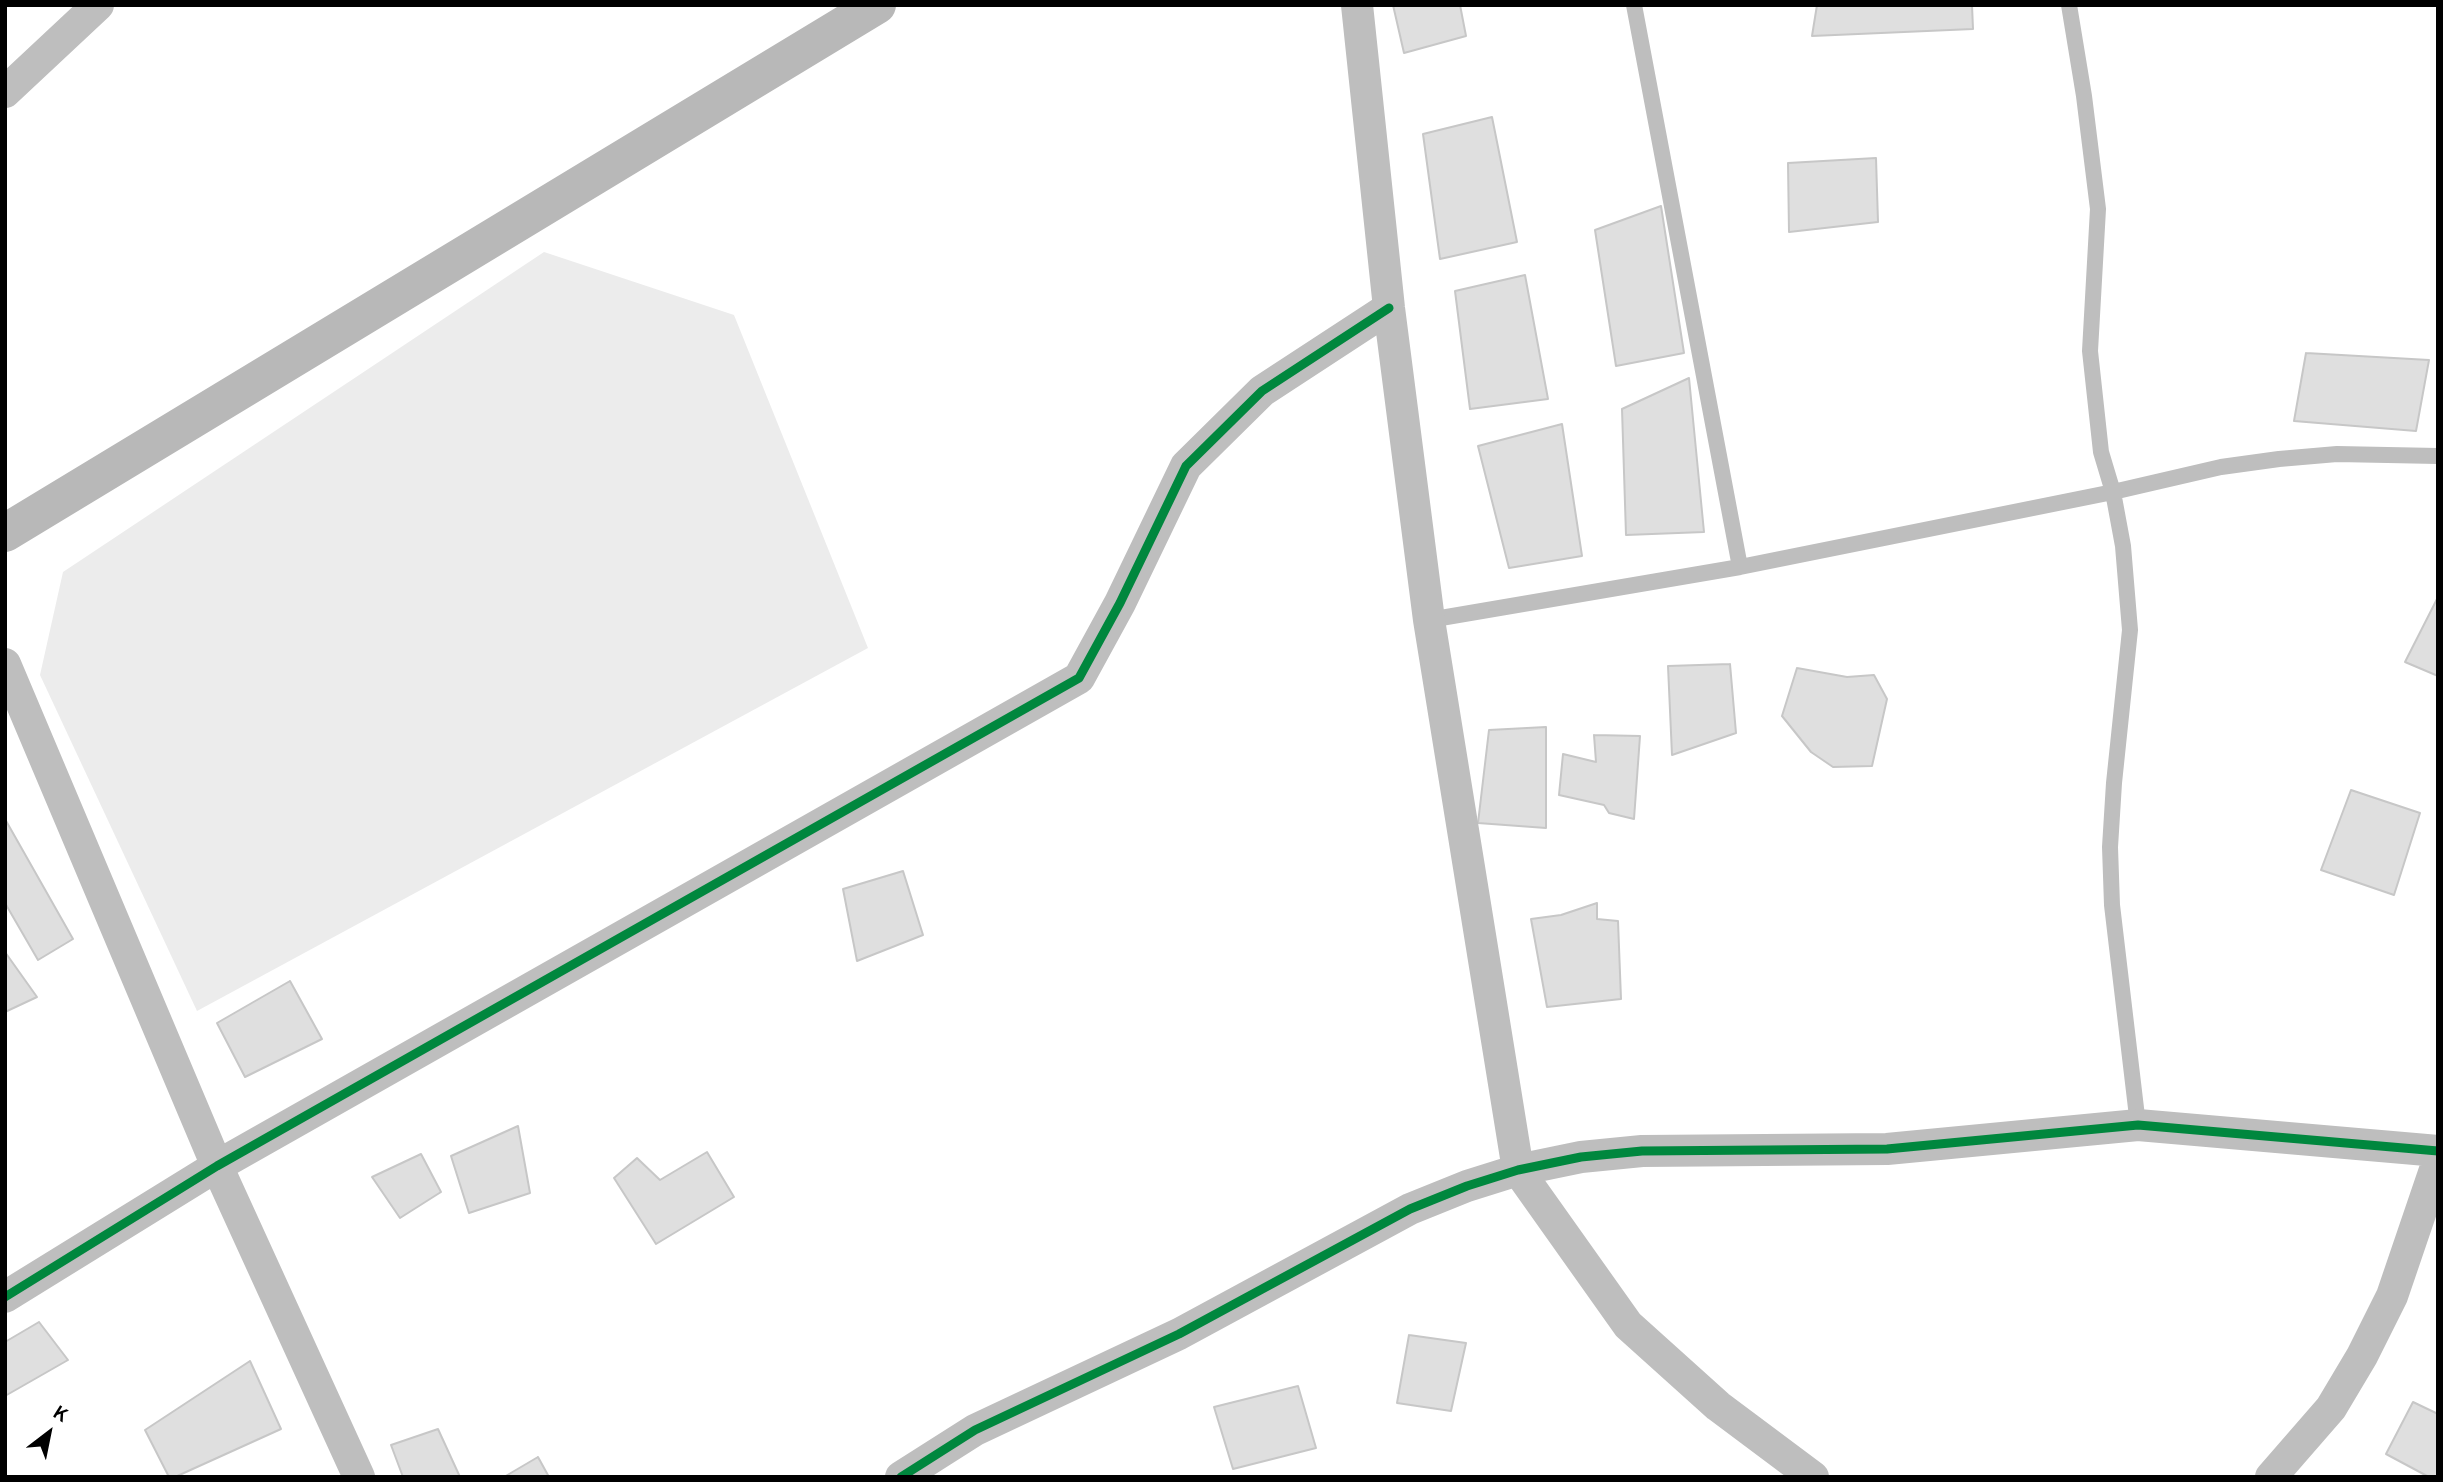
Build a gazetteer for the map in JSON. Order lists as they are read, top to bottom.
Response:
{
  "north": "top right"
}
